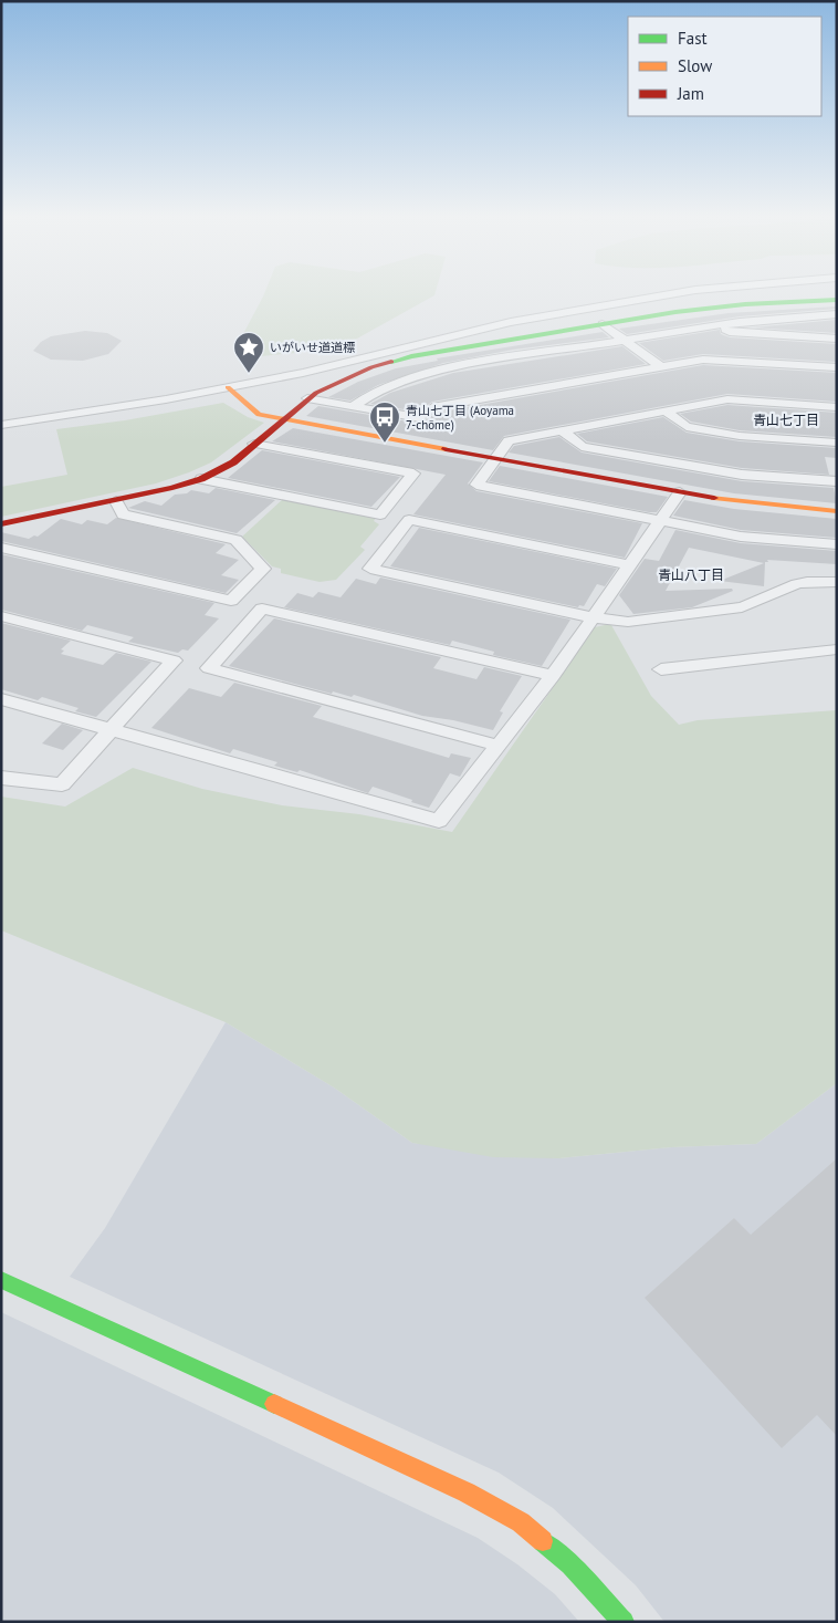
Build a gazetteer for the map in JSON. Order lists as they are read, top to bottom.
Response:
{
  "districts": ["青山七丁目", "青山八丁目"],
  "places": {
    "place": ["いがいせ道道標"],
    "bus stop": ["青山七丁目 (Aoyama 7-chōme)"]
  },
  "legend": ["Fast", "Slow", "Jam"]
}
